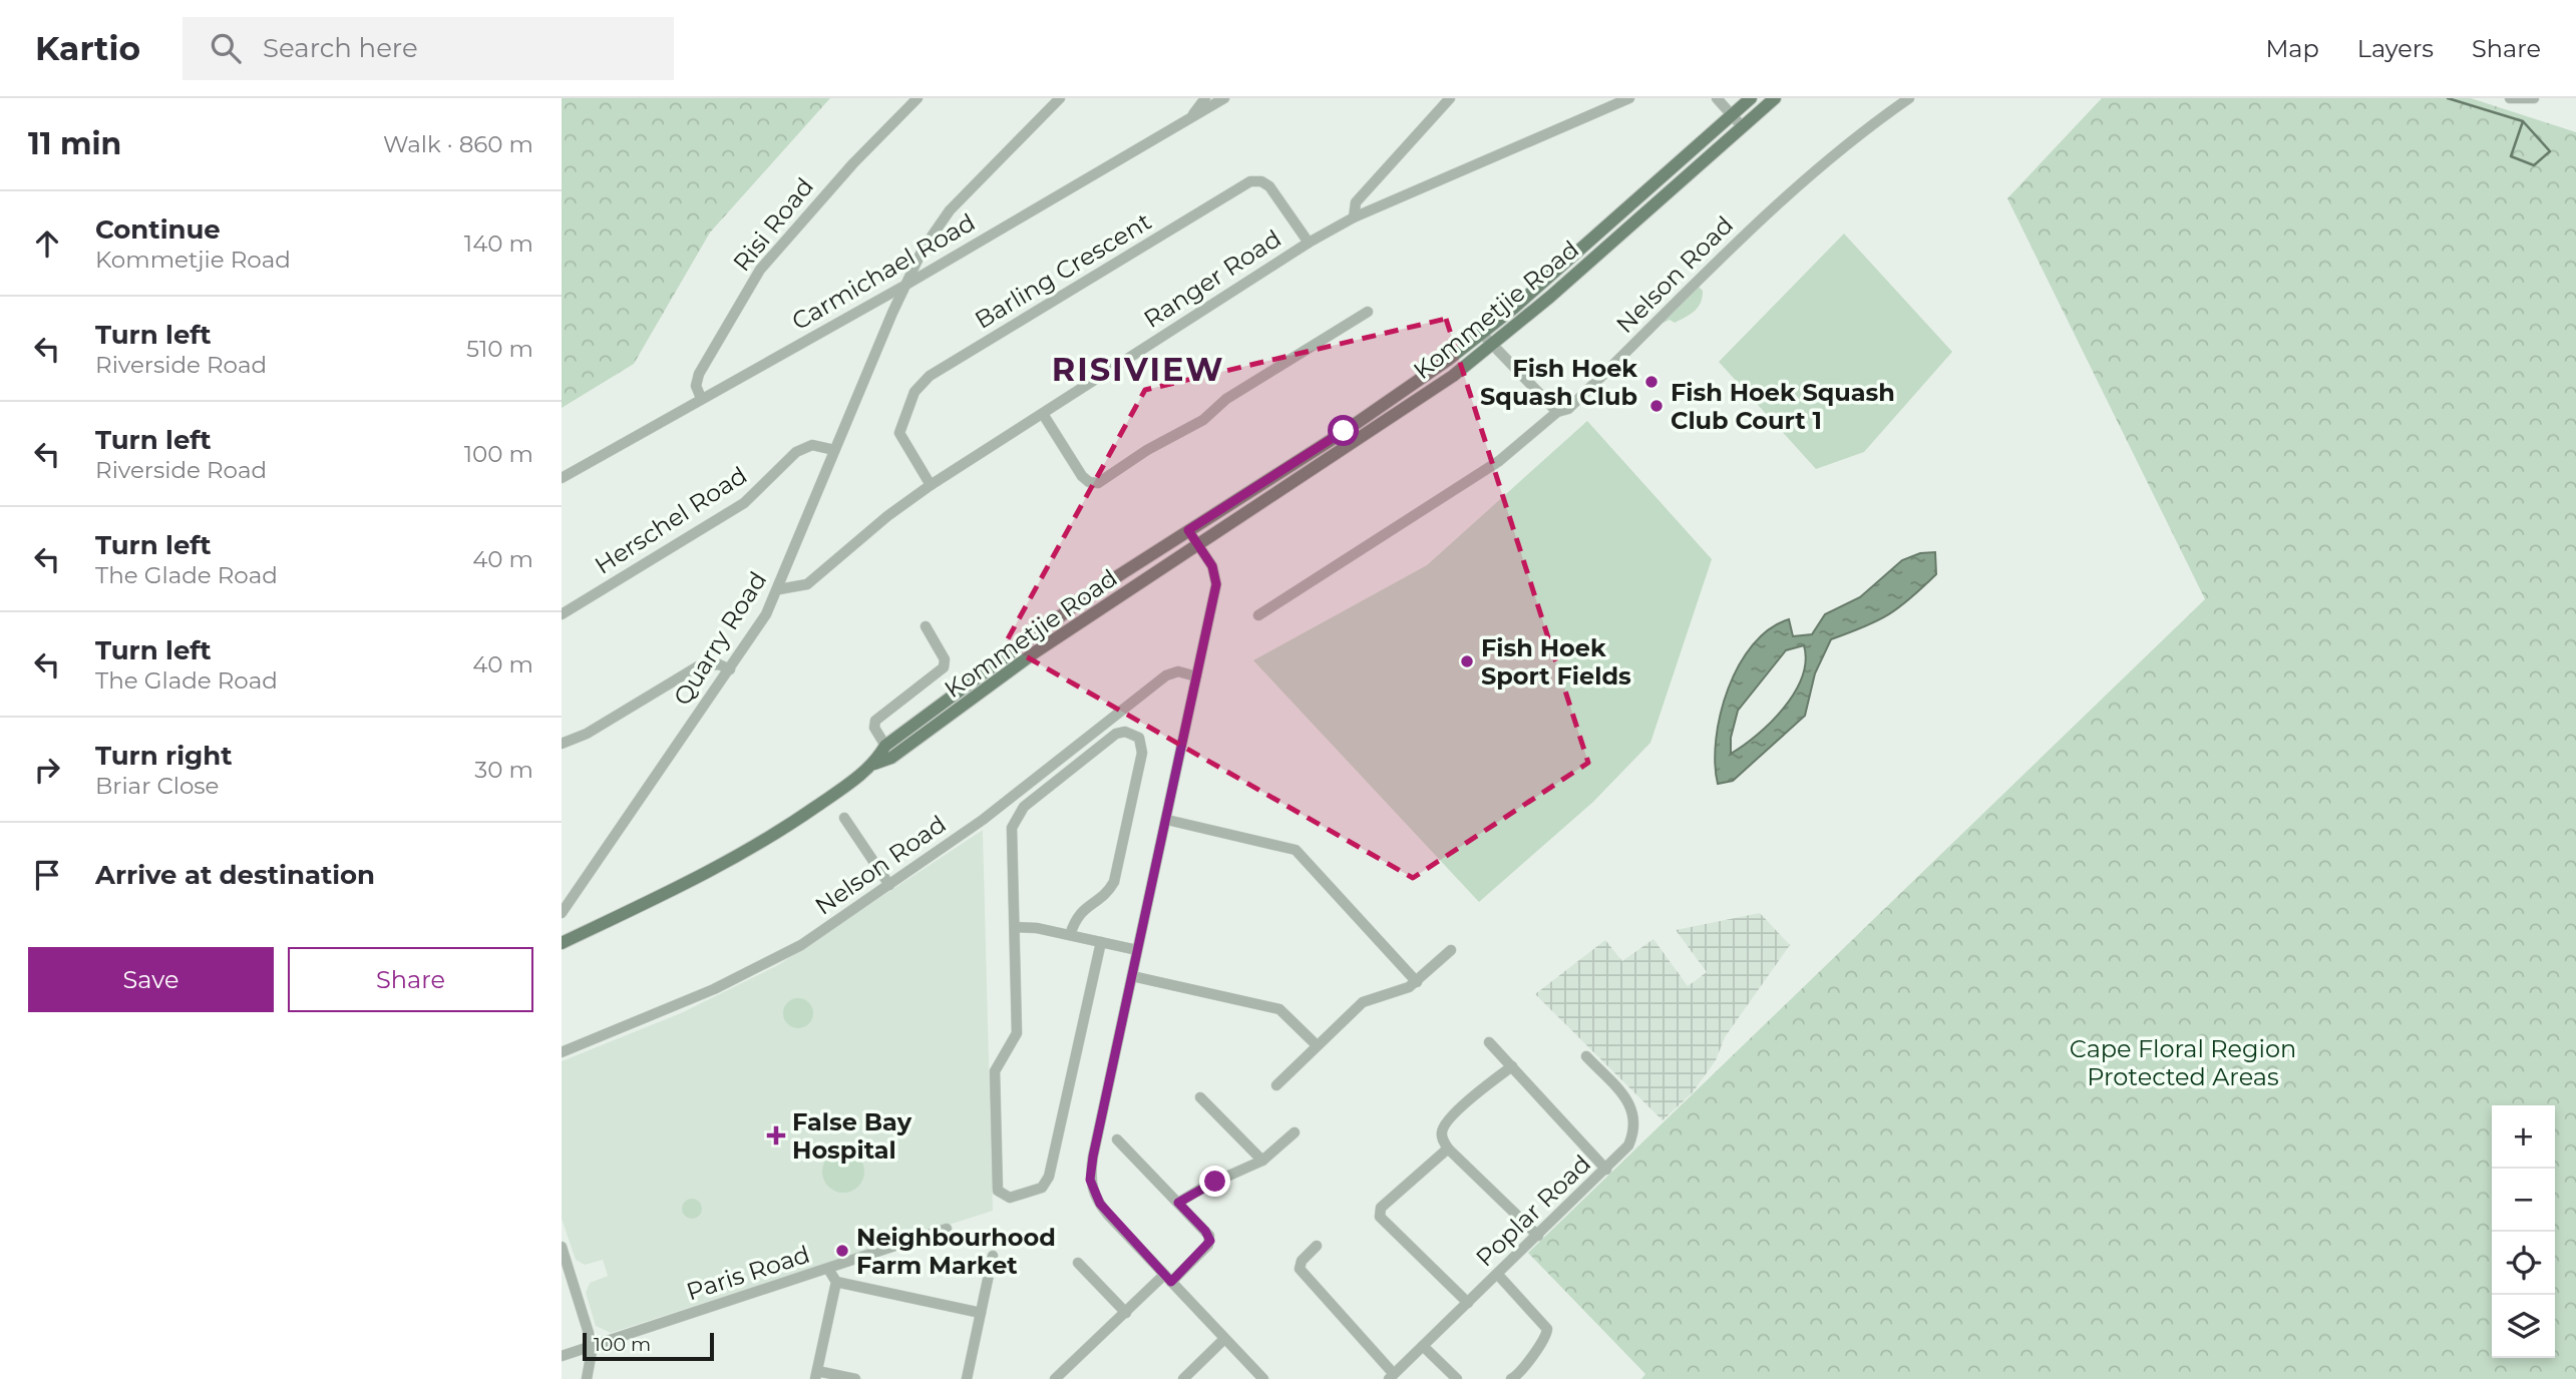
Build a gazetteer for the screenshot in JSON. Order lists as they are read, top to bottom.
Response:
{
  "streets": {
    "main road": ["Kommetjie Road"],
    "street": [
      "Risi Road",
      "Barling Crescent",
      "Carmichael Road",
      "Nelson Road",
      "Ranger Road",
      "Herschel Road",
      "Quarry Road",
      "Poplar Road",
      "Paris Road"
    ]
  },
  "crossings": [
    ["Risi Road", "Carmichael Road"],
    ["Barling Crescent", "Ranger Road"],
    ["Carmichael Road", "Quarry Road"],
    ["Ranger Road", "Quarry Road"],
    ["Herschel Road", "Quarry Road"]
  ],
  "districts": ["RISIVIEW"],
  "parks": ["Cape Floral Region Protected Areas"],
  "places": {
    "other": [
      "Fish Hoek Squash Club",
      "Fish Hoek Squash Club Court 1",
      "Fish Hoek Sport Fields",
      "Neighbourhood Farm Market"
    ],
    "health": ["False Bay Hospital"]
  },
  "scale_bar": "100 m",
  "page": {
    "header": "Kartio",
    "search": "Search here",
    "nav": ["Map", "Layers", "Share"],
    "heading": ["11 min", "Walk · 860 m"],
    "list": [
      ["Continue", "Kommetjie Road", "140 m"],
      ["Turn left", "Riverside Road", "510 m"],
      ["Turn left", "Riverside Road", "100 m"],
      ["Turn left", "The Glade Road", "40 m"],
      ["Turn left", "The Glade Road", "40 m"],
      ["Turn right", "Briar Close", "30 m"],
      "Arrive at destination"
    ],
    "buttons": ["Save", "Share"],
    "map_buttons": ["+", "−"],
    "scale": "100 m"
  }
}
